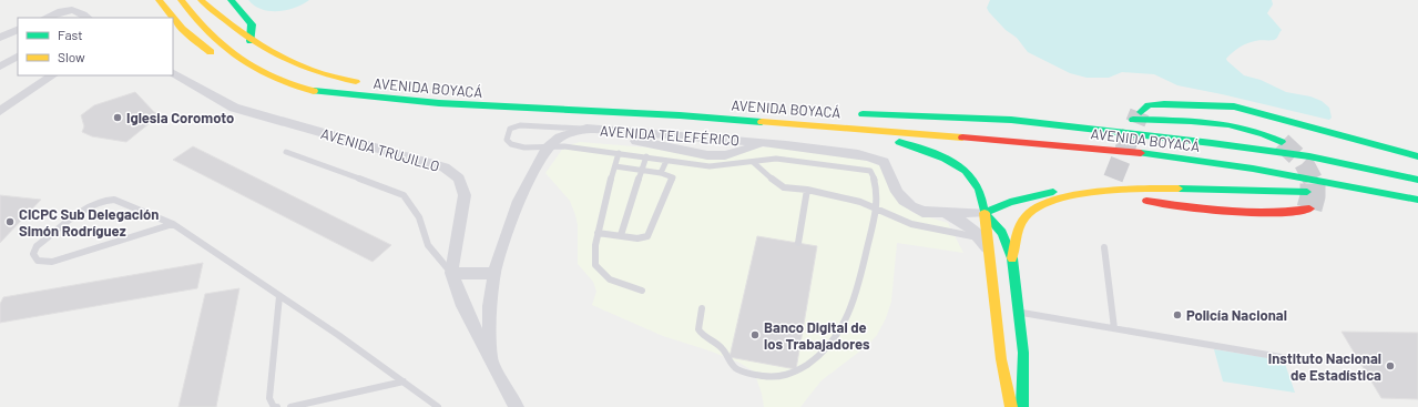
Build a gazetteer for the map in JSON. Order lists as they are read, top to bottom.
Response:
{
  "streets": {
    "main road": ["AVENIDA BOYACÁ"],
    "street": ["AVENIDA TELEFÉRICO", "AVENIDA TRUJILLO"]
  },
  "crossings": [
    ["AVENIDA TELEFÉRICO", "AVENIDA TRUJILLO"]
  ],
  "places": [
    "Iglesia Coromoto",
    "CICPC Sub Delegación Simón Rodríguez",
    "Policía Nacional",
    "Banco Digital de los Trabajadores",
    "Instituto Nacional de Estadística"
  ],
  "legend": ["Fast", "Slow"]
}
